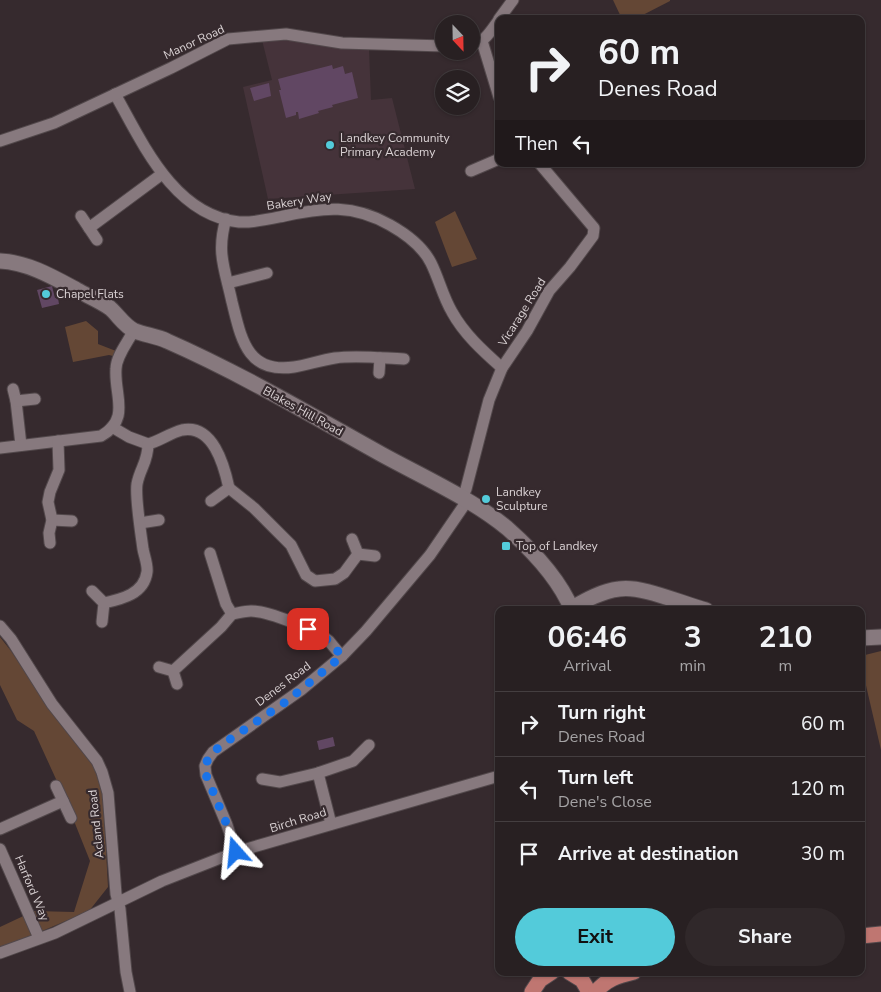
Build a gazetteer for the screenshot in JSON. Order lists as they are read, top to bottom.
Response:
{
  "streets": {
    "street": [
      "Manor Road",
      "Bakery Way",
      "Vicarage Road",
      "Blakes Hill Road",
      "Denes Road",
      "Birch Road",
      "Acland Road",
      "Harford Way"
    ]
  },
  "crossings": [
    ["Manor Road", "Bakery Way"],
    ["Bakery Way", "Vicarage Road"],
    ["Vicarage Road", "Blakes Hill Road"],
    ["Vicarage Road", "Denes Road"],
    ["Blakes Hill Road", "Denes Road"],
    ["Denes Road", "Birch Road"],
    ["Birch Road", "Acland Road"],
    ["Birch Road", "Harford Way"]
  ],
  "places": {
    "other": ["Landkey Community Primary Academy", "Chapel Flats", "Landkey Sculpture"],
    "transit": ["Top of Landkey"]
  },
  "north": "bottom",
  "page": {
    "turn": ["60 m", "Denes Road"],
    "then": "Then",
    "eta": [
      "06:46",
      "Arrival",
      "3",
      "min",
      "210",
      "m"
    ],
    "list": [
      {
        "name": "Turn right",
        "note": "Denes Road",
        "value": "60 m"
      },
      {
        "name": "Turn left",
        "note": "Dene's Close",
        "value": "120 m"
      },
      {
        "name": "Arrive at destination",
        "value": "30 m"
      }
    ],
    "buttons": ["Exit", "Share"]
  }
}
